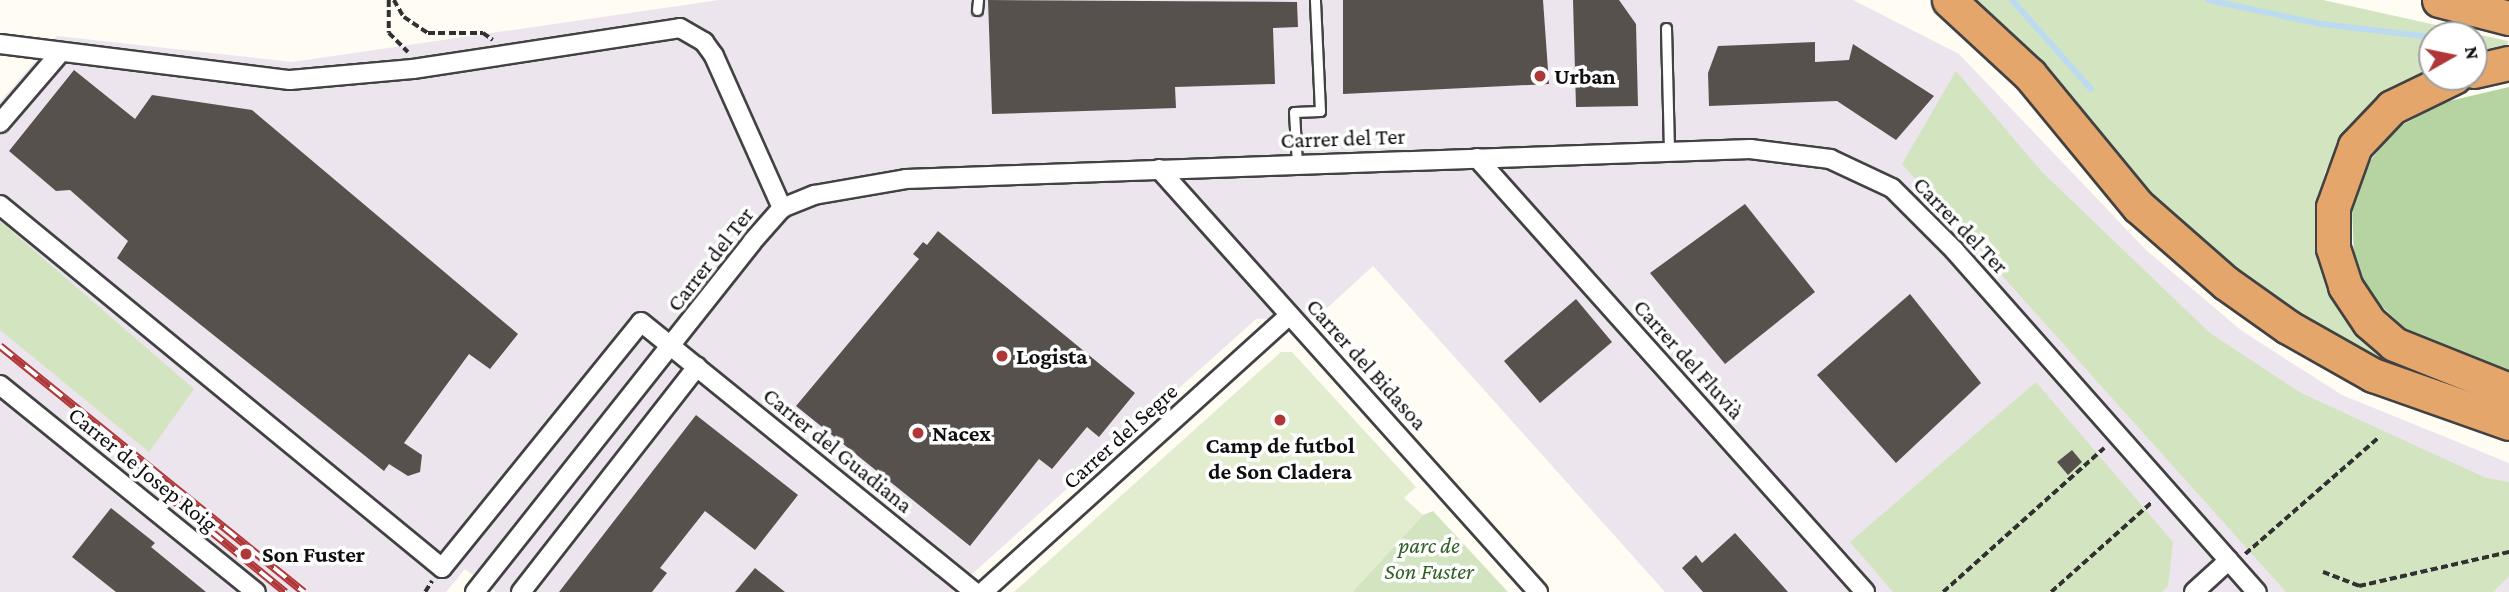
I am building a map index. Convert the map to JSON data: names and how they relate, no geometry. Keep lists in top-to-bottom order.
{
  "streets": {
    "street": [
      "Carrer del Ter",
      "Carrer del Fluvià",
      "Carrer del Bidasoa",
      "Carrer del Segre",
      "Carrer del Guadiana",
      "Carrer de Josep Roig"
    ]
  },
  "crossings": [
    ["Carrer del Ter", "Carrer del Fluvià"],
    ["Carrer del Ter", "Carrer del Bidasoa"],
    ["Carrer del Ter", "Carrer del Guadiana"],
    ["Carrer del Bidasoa", "Carrer del Segre"]
  ],
  "parks": ["parc de Son Fuster"],
  "places": [
    "Urban",
    "Logista",
    "Camp de futbol de Son Cladera",
    "Nacex",
    "Son Fuster"
  ],
  "north": "right"
}
